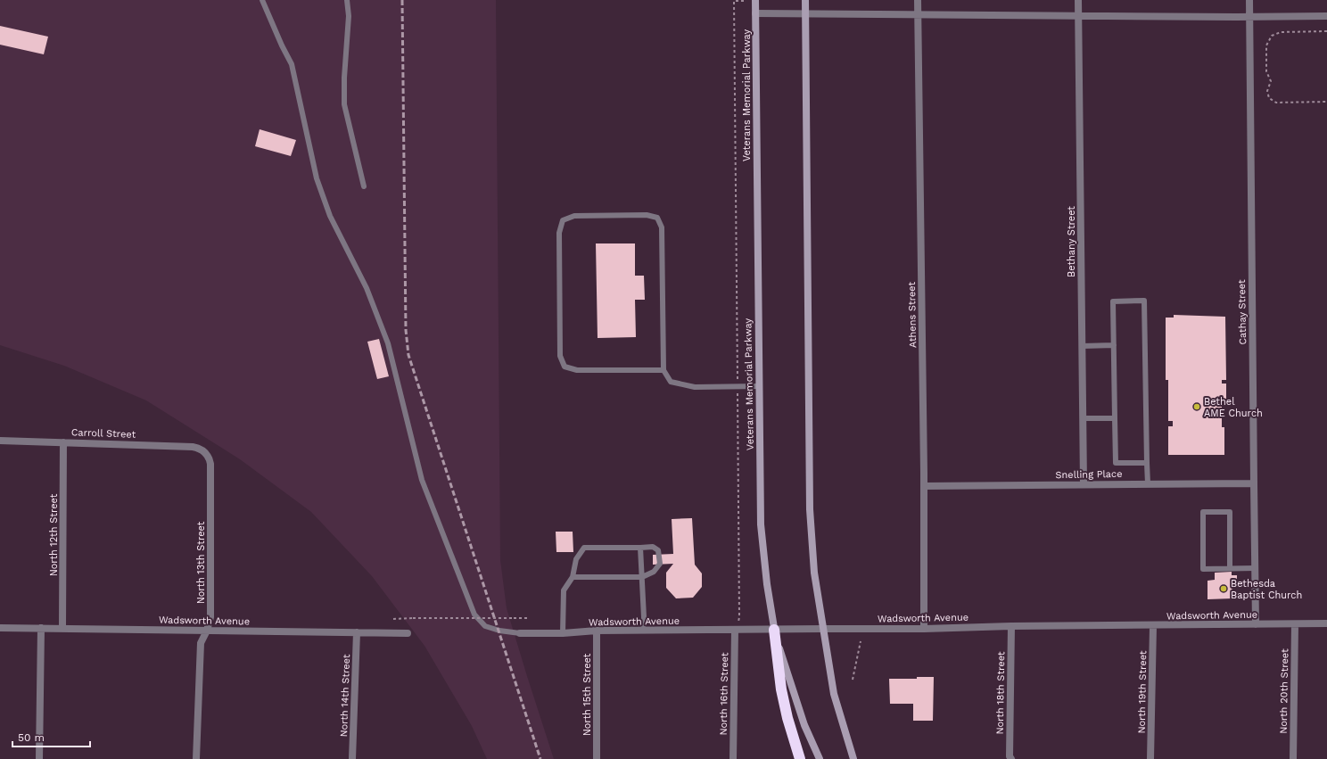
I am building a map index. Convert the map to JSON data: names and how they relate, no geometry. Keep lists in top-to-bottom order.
{
  "streets": {
    "street": [
      "Veterans Memorial Parkway",
      "Bethany Street",
      "Cathay Street",
      "Athens Street",
      "Carroll Street",
      "Snelling Place",
      "North 12th Street",
      "North 13th Street",
      "Wadsworth Avenue",
      "North 20th Street",
      "North 19th Street",
      "North 18th Street",
      "North 16th Street",
      "North 15th Street",
      "North 14th Street"
    ]
  },
  "crossings": [
    ["Veterans Memorial Parkway", "Wadsworth Avenue"],
    ["Bethany Street", "Snelling Place"],
    ["Cathay Street", "Snelling Place"],
    ["Cathay Street", "Wadsworth Avenue"],
    ["Athens Street", "Snelling Place"],
    ["Athens Street", "Wadsworth Avenue"],
    ["Carroll Street", "North 12th Street"],
    ["Carroll Street", "North 13th Street"],
    ["North 12th Street", "Wadsworth Avenue"],
    ["North 13th Street", "Wadsworth Avenue"],
    ["Wadsworth Avenue", "North 20th Street"],
    ["Wadsworth Avenue", "North 19th Street"],
    ["Wadsworth Avenue", "North 18th Street"],
    ["Wadsworth Avenue", "North 16th Street"],
    ["Wadsworth Avenue", "North 15th Street"],
    ["Wadsworth Avenue", "North 14th Street"]
  ],
  "places": ["Bethel AME Church", "Bethesda Baptist Church"],
  "scale_bar": "50 m"
}
